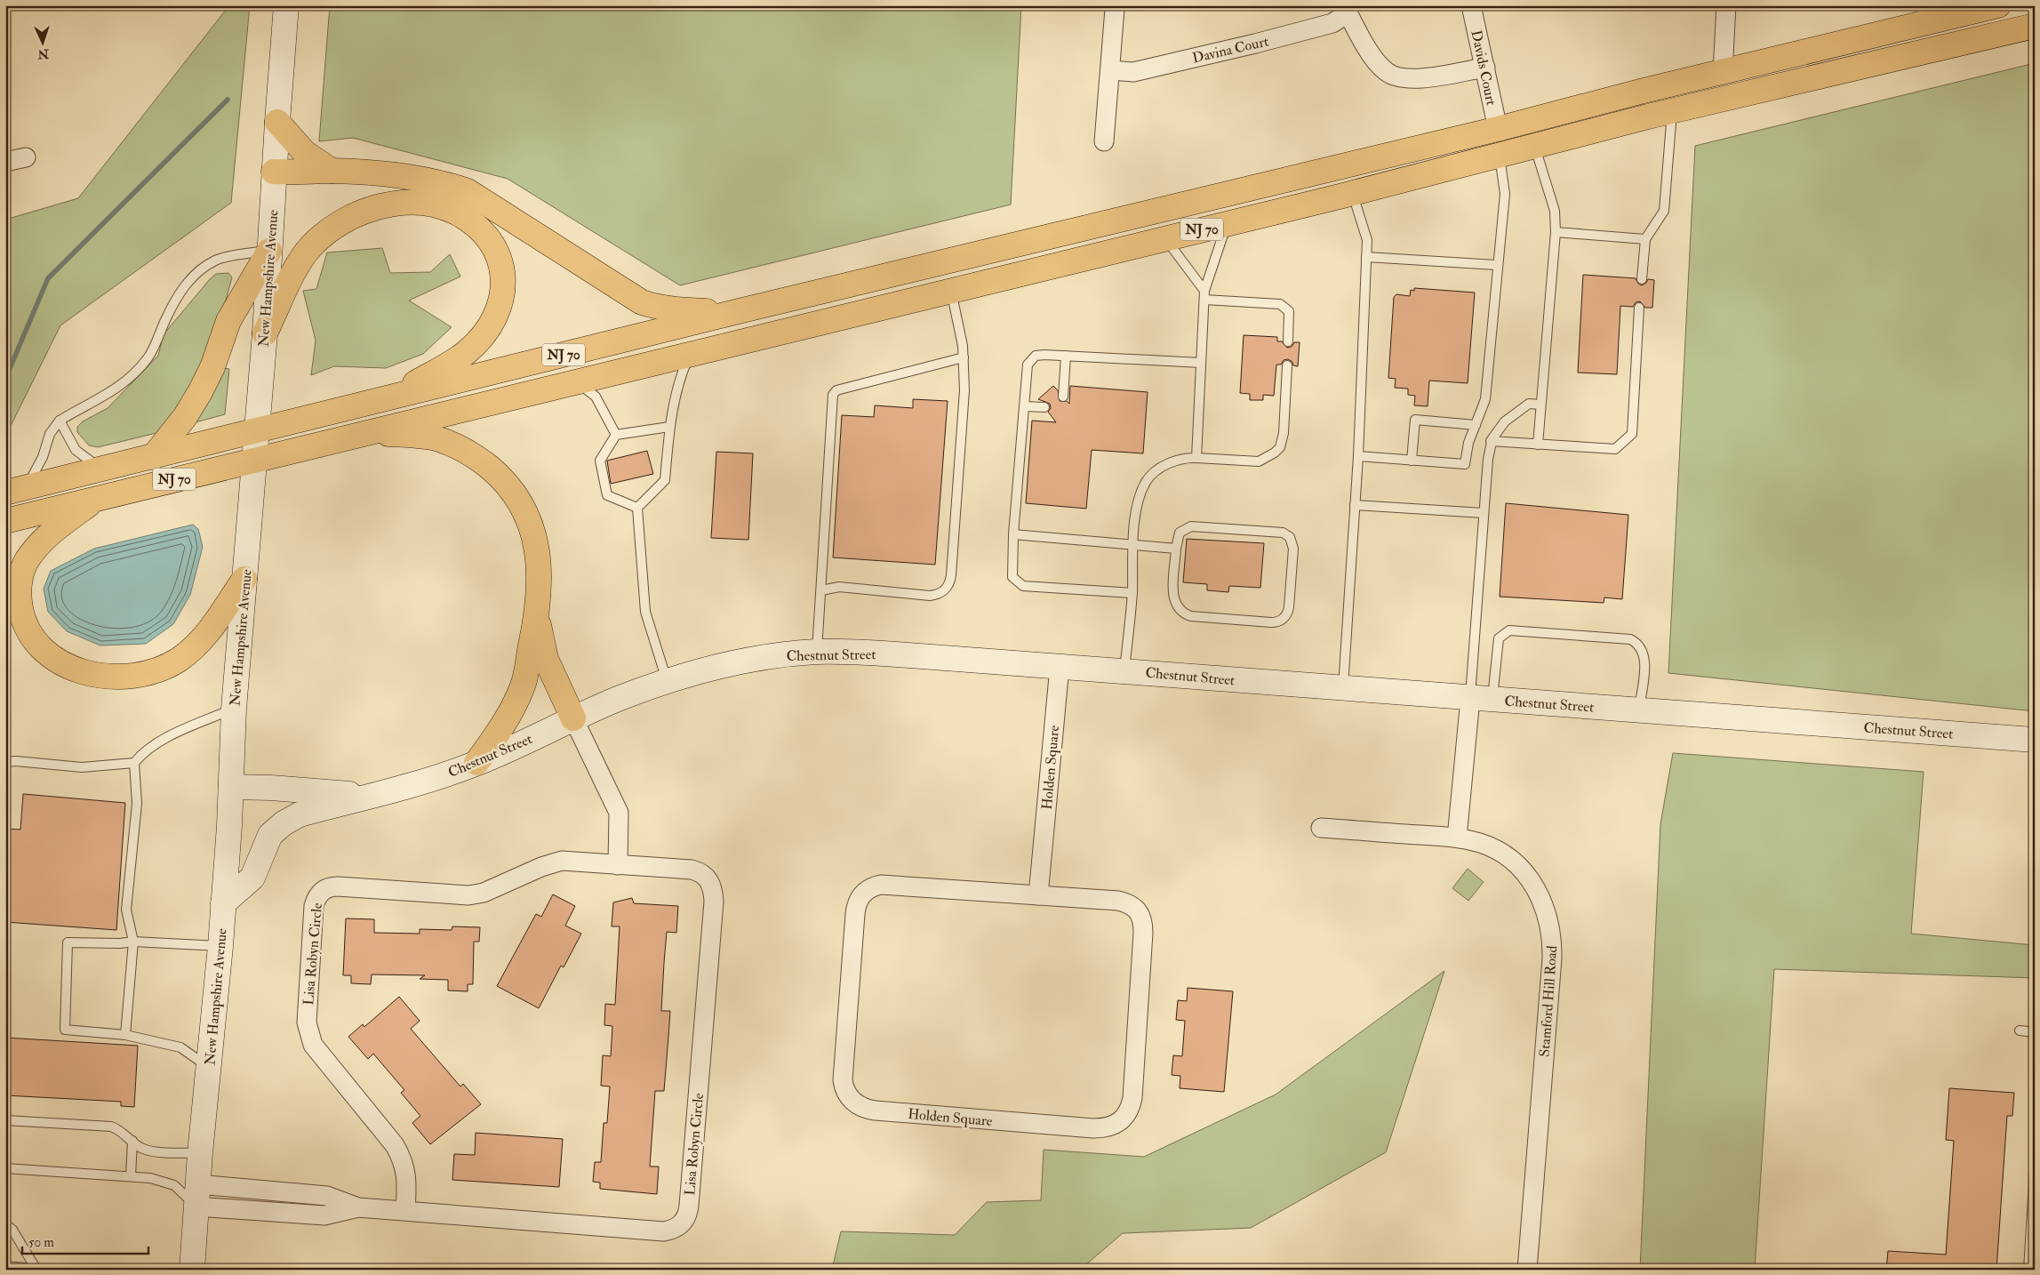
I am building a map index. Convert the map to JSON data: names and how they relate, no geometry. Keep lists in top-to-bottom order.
{
  "streets": {
    "highway": ["NJ 70"],
    "street": [
      "Davina Court",
      "Davids Court",
      "New Hampshire Avenue",
      "Chestnut Street",
      "Holden Square",
      "Lisa Robyn Circle",
      "Stamford Hill Road"
    ]
  },
  "crossings": [
    ["Davina Court", "Davids Court"],
    ["Davids Court", "NJ 70"],
    ["NJ 70", "New Hampshire Avenue"],
    ["New Hampshire Avenue", "Chestnut Street"],
    ["New Hampshire Avenue", "Lisa Robyn Circle"],
    ["Chestnut Street", "Holden Square"]
  ],
  "scale_bar": "50 m",
  "north": "bottom"
}
